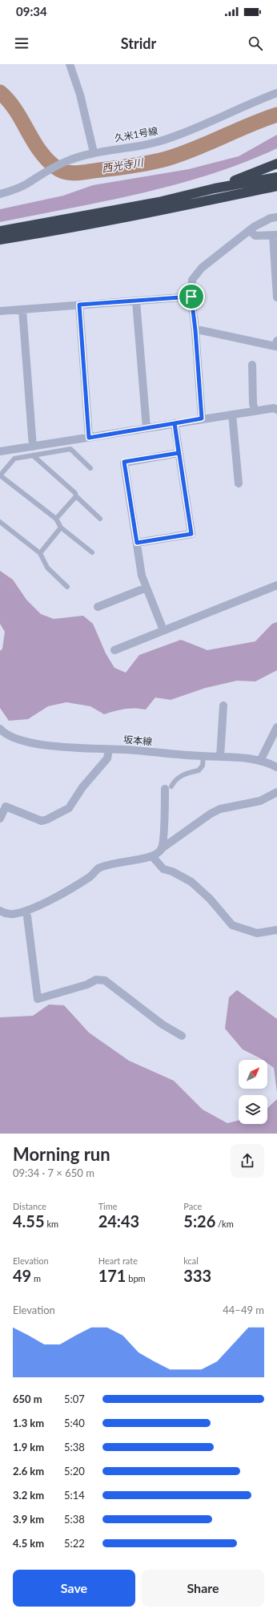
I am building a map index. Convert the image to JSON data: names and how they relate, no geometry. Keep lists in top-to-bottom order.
{
  "streets": {
    "street": ["久米1号線", "坂本線"]
  },
  "water": ["西光寺川"],
  "north": "top right",
  "page": {
    "status": "09:34",
    "header": "Stridr",
    "heading": ["Morning run", "09:34 · 7 × 650 m"],
    "stats": [
      ["Distance", "4.55 km"],
      ["Time", "24:43"],
      ["Pace", "5:26 /km"],
      ["Elevation", "49 m"],
      ["Heart rate", "171 bpm"],
      ["kcal", "333"]
    ],
    "chart": ["Elevation", "44–49 m"],
    "list": [
      {
        "name": "650 m",
        "note": "5:07"
      },
      {
        "name": "1.3 km",
        "note": "5:40"
      },
      {
        "name": "1.9 km",
        "note": "5:38"
      },
      {
        "name": "2.6 km",
        "note": "5:20"
      },
      {
        "name": "3.2 km",
        "note": "5:14"
      },
      {
        "name": "3.9 km",
        "note": "5:38"
      },
      {
        "name": "4.5 km",
        "note": "5:22"
      }
    ],
    "buttons": ["Save", "Share"]
  }
}
